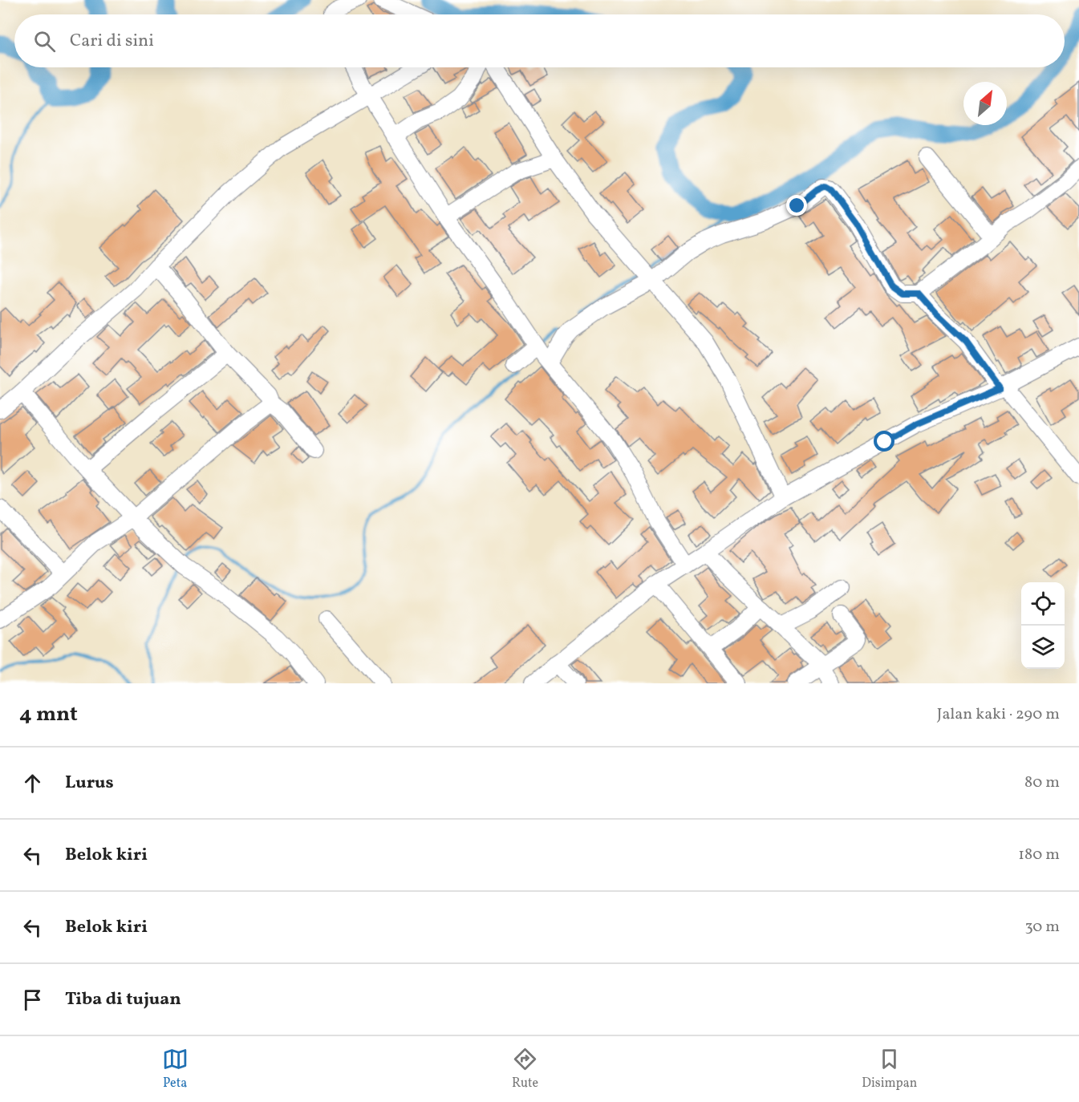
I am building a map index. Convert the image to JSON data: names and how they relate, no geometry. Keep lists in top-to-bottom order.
{
  "north": "top right",
  "page": {
    "search": "Cari di sini",
    "heading": ["4 mnt", "Jalan kaki · 290 m"],
    "list": [
      ["Lurus", "80 m"],
      ["Belok kiri", "180 m"],
      ["Belok kiri", "30 m"],
      "Tiba di tujuan"
    ],
    "nav": ["Peta", "Rute", "Disimpan"]
  }
}
